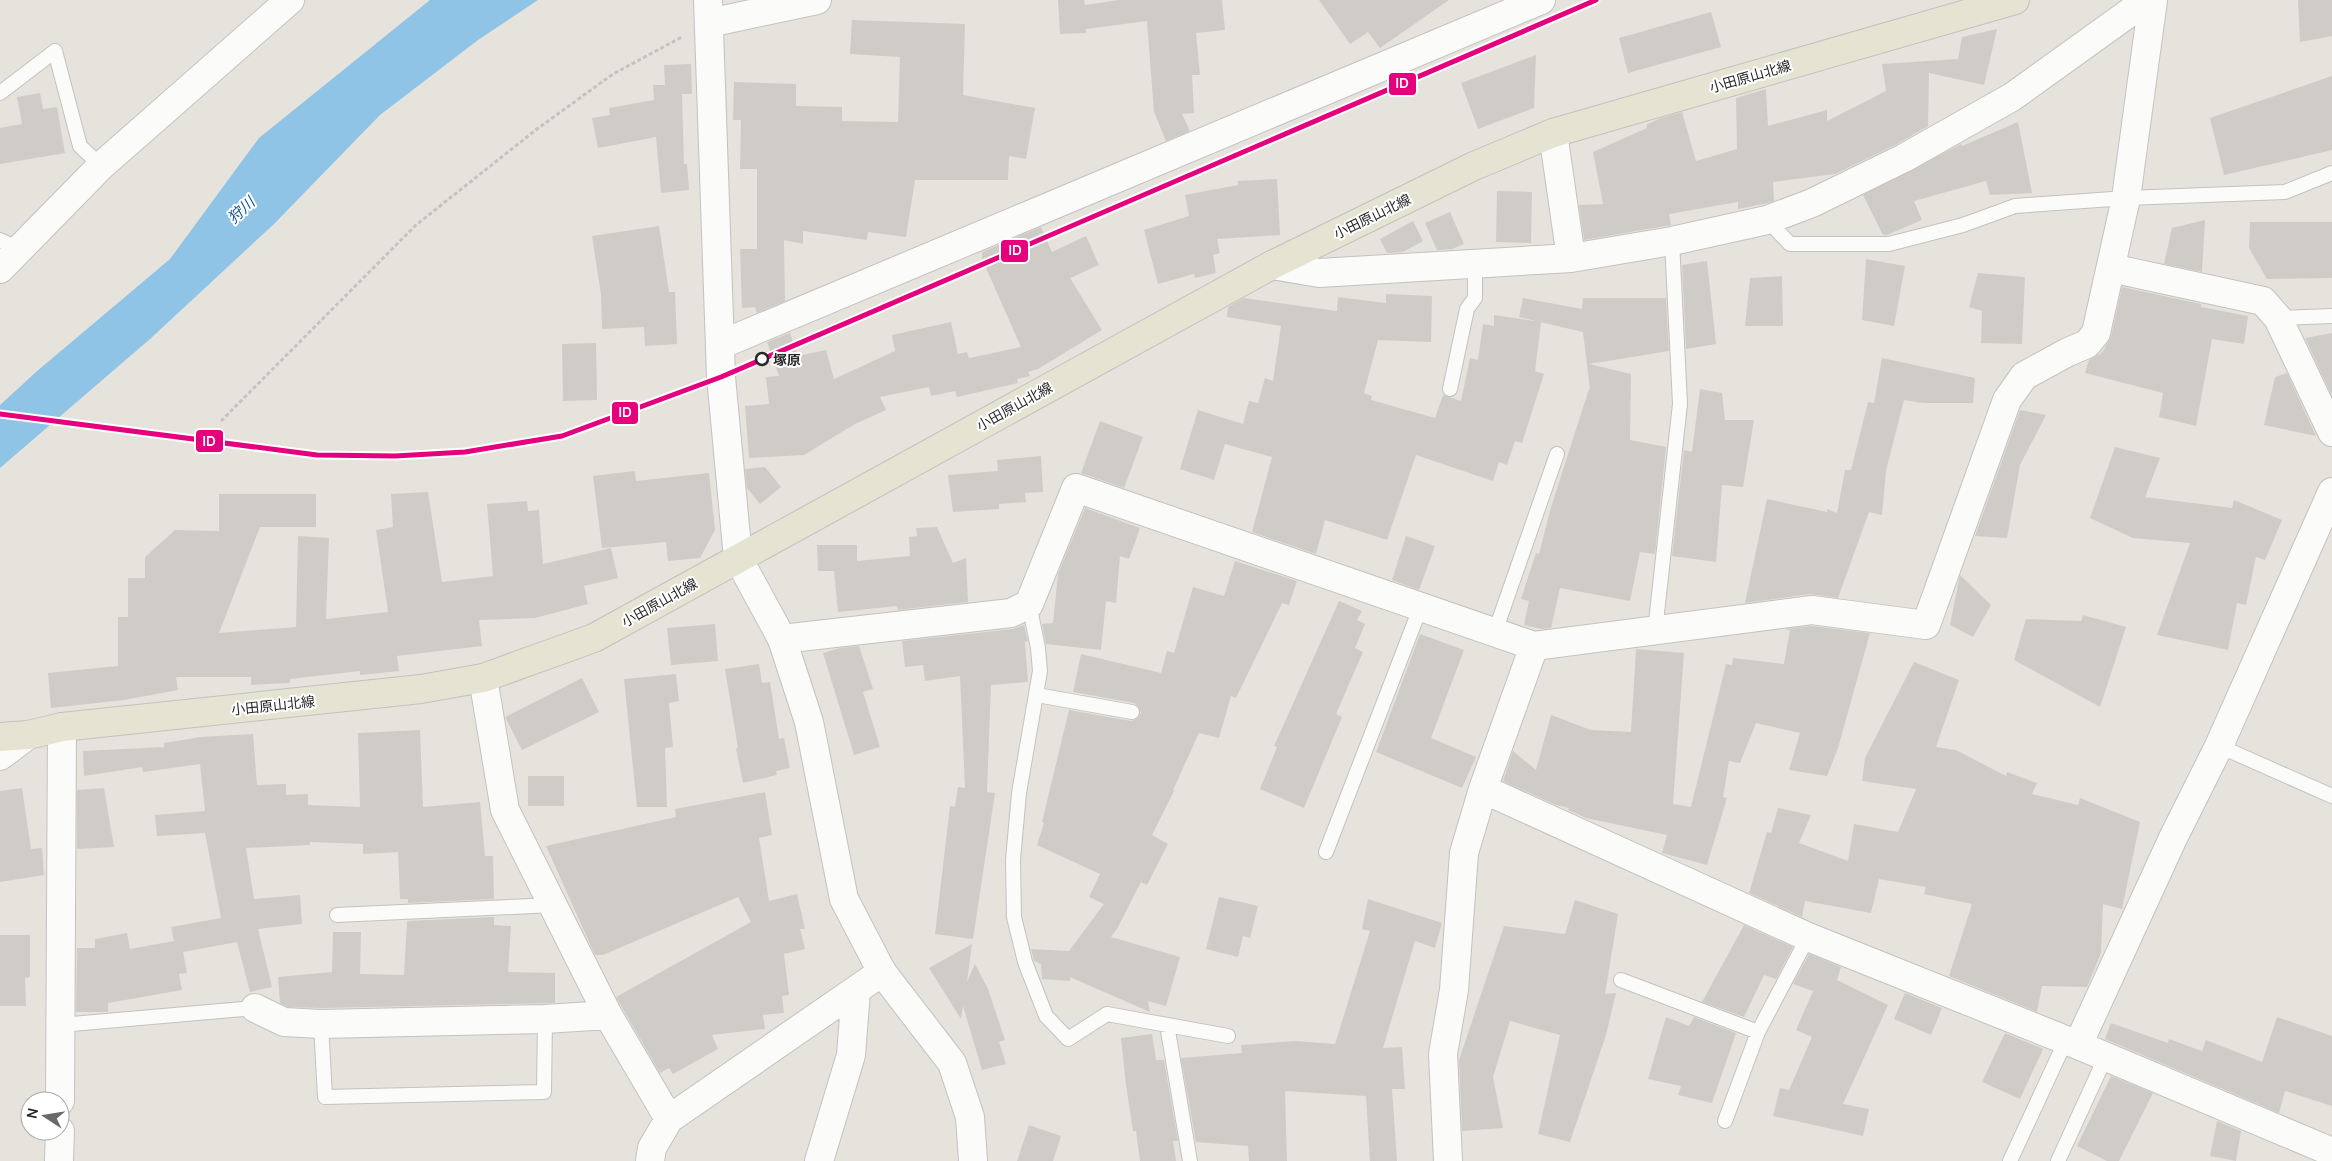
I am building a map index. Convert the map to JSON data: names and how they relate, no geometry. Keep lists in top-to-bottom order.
{
  "streets": {
    "main road": ["小田原山北線"]
  },
  "water": ["狩川"],
  "places": ["塚原"],
  "lines": ["transit line ID"],
  "north": "left"
}
